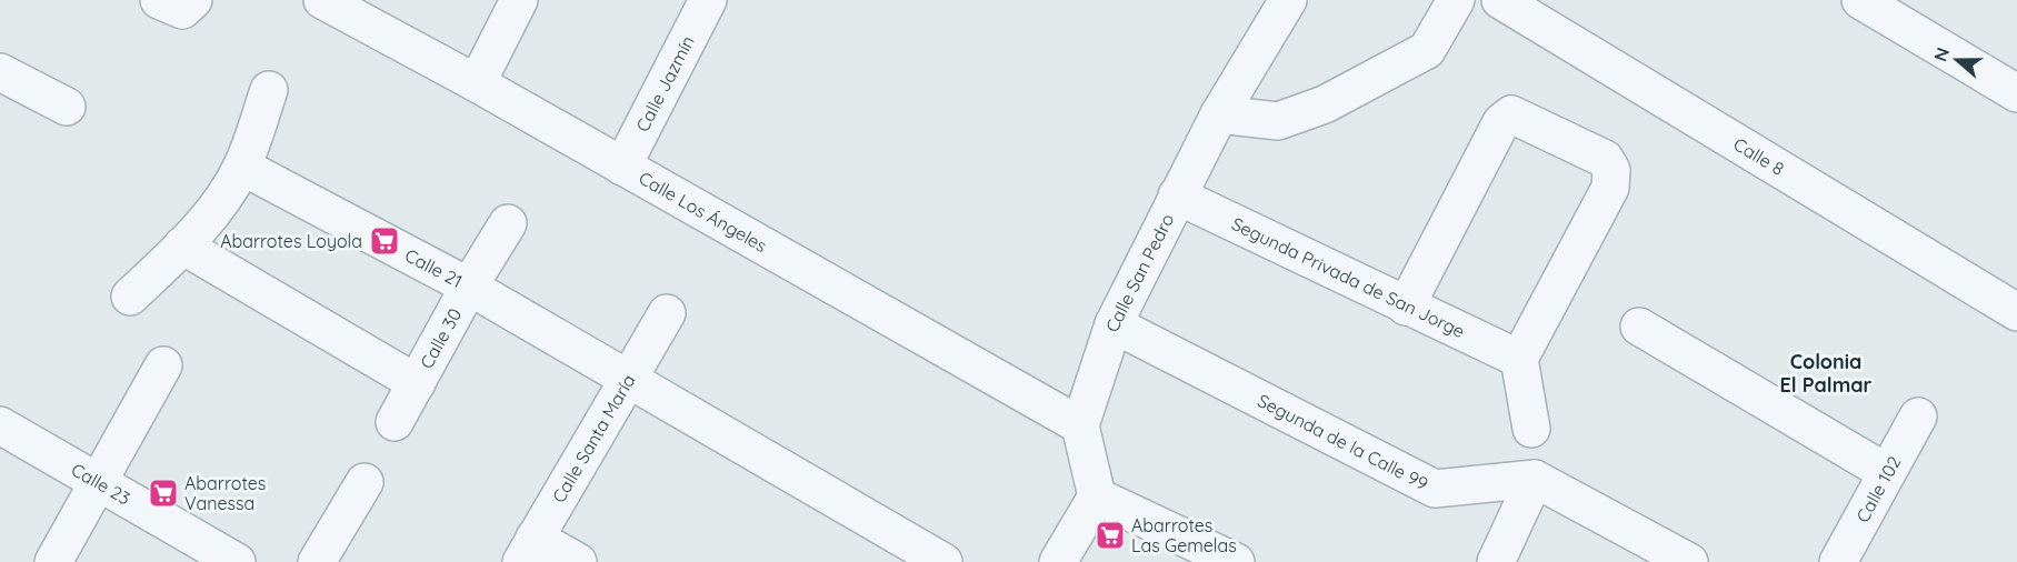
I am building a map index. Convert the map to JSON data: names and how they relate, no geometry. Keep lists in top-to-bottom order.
{
  "streets": {
    "street": [
      "Calle Jazmín",
      "Calle 8",
      "Calle Los Ángeles",
      "Calle 21",
      "Calle San Pedro",
      "Segunda Privada de San Jorge",
      "Calle 30",
      "Calle Santa María",
      "Segunda de la Calle 99",
      "Calle 23",
      "Calle 102"
    ]
  },
  "crossings": [
    ["Calle Jazmín", "Calle Los Ángeles"],
    ["Calle Los Ángeles", "Calle San Pedro"],
    ["Calle 21", "Calle 30"],
    ["Calle 21", "Calle Santa María"],
    ["Calle San Pedro", "Segunda Privada de San Jorge"],
    ["Calle San Pedro", "Segunda de la Calle 99"]
  ],
  "districts": ["Colonia El Palmar"],
  "places": {
    "supermarket": ["Abarrotes Loyola", "Abarrotes Vanessa", "Abarrotes Las Gemelas"]
  },
  "north": "left"
}
